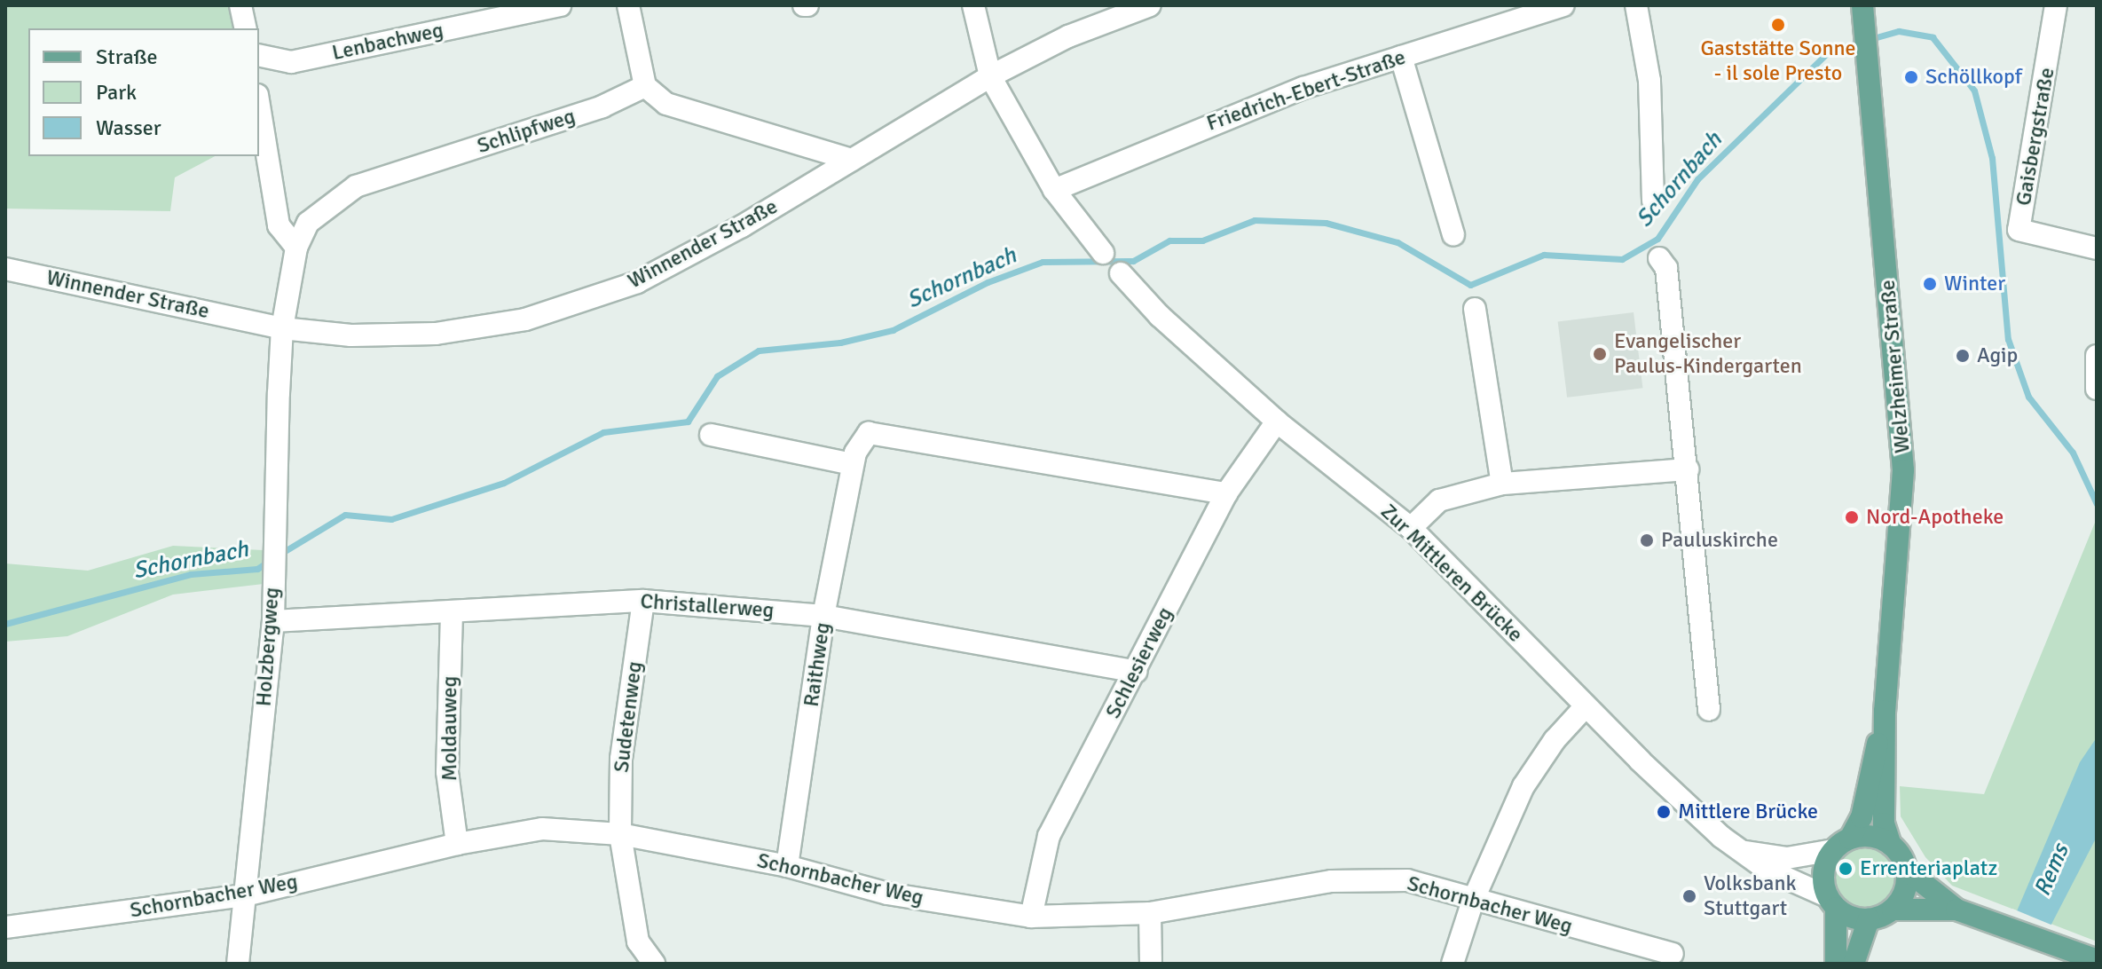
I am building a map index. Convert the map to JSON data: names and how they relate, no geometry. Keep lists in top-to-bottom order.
{
  "streets": {
    "main road": ["Welzheimer Straße"],
    "street": [
      "Lenbachweg",
      "Friedrich-Ebert-Straße",
      "Schlipfweg",
      "Gaisbergstraße",
      "Winnender Straße",
      "Zur Mittleren Brücke",
      "Christallerweg",
      "Holzbergweg",
      "Schlesierweg",
      "Raithweg",
      "Sudetenweg",
      "Moldauweg",
      "Schornbacher Weg"
    ]
  },
  "crossings": [
    ["Schlipfweg", "Winnender Straße"],
    ["Schlipfweg", "Holzbergweg"],
    ["Winnender Straße", "Holzbergweg"],
    ["Welzheimer Straße", "Zur Mittleren Brücke"],
    ["Zur Mittleren Brücke", "Schlesierweg"],
    ["Christallerweg", "Holzbergweg"],
    ["Christallerweg", "Schlesierweg"],
    ["Christallerweg", "Raithweg"],
    ["Christallerweg", "Sudetenweg"],
    ["Christallerweg", "Moldauweg"],
    ["Holzbergweg", "Schornbacher Weg"],
    ["Schlesierweg", "Raithweg"],
    ["Schlesierweg", "Schornbacher Weg"],
    ["Raithweg", "Schornbacher Weg"],
    ["Sudetenweg", "Schornbacher Weg"],
    ["Moldauweg", "Schornbacher Weg"]
  ],
  "water": ["Schornbach", "Rems"],
  "places": [
    "Gaststätte Sonne - il sole Presto",
    "Schöllkopf",
    "Winter",
    "Evangelischer Paulus-Kindergarten",
    "Agip",
    "Nord-Apotheke",
    "Pauluskirche",
    "Mittlere Brücke",
    "Errenteriaplatz",
    "Volksbank Stuttgart"
  ],
  "legend": ["Straße", "Park", "Wasser"]
}
